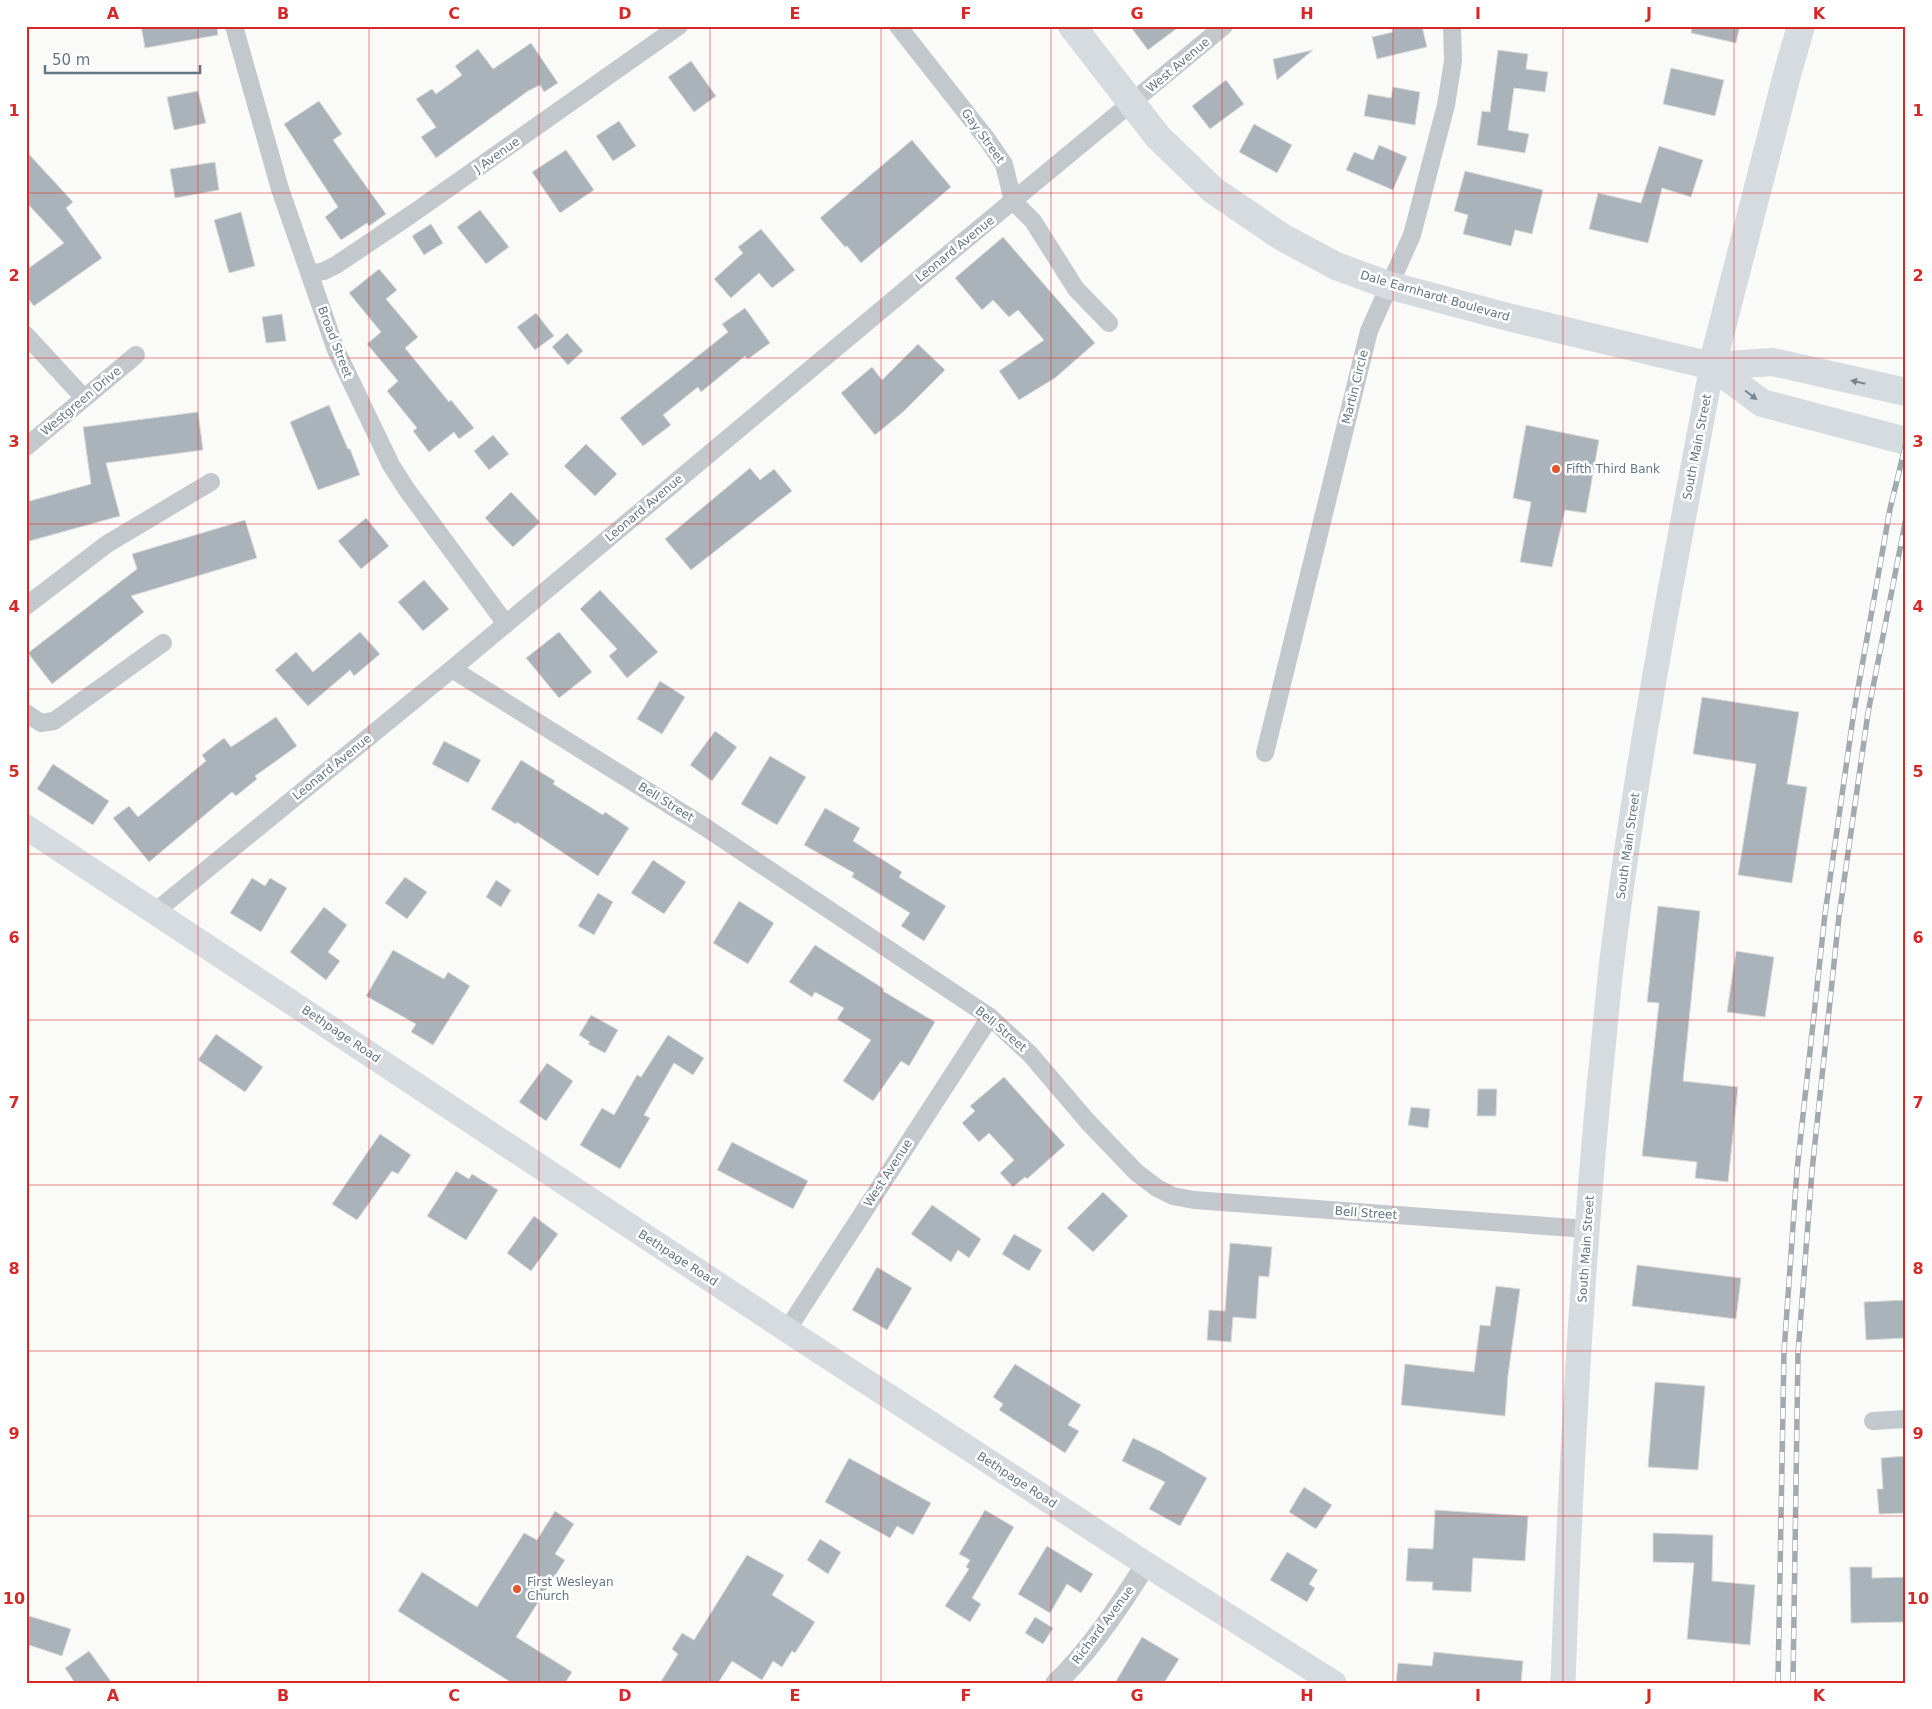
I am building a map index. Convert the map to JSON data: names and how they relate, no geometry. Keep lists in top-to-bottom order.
{
  "streets": {
    "main road": ["Dale Earnhardt Boulevard", "South Main Street", "Bethpage Road"],
    "street": [
      "West Avenue",
      "Gay Street",
      "J Avenue",
      "Leonard Avenue",
      "Broad Street",
      "Martin Circle",
      "Westgreen Drive",
      "Bell Street",
      "Richard Avenue"
    ]
  },
  "crossings": [
    ["West Avenue", "Leonard Avenue"],
    ["West Avenue", "Dale Earnhardt Boulevard"],
    ["West Avenue", "Bell Street"],
    ["West Avenue", "Bethpage Road"],
    ["Gay Street", "Leonard Avenue"],
    ["J Avenue", "Broad Street"],
    ["Leonard Avenue", "Dale Earnhardt Boulevard"],
    ["Leonard Avenue", "Broad Street"],
    ["Leonard Avenue", "Bell Street"],
    ["Leonard Avenue", "Bethpage Road"],
    ["Dale Earnhardt Boulevard", "Martin Circle"],
    ["Dale Earnhardt Boulevard", "South Main Street"],
    ["South Main Street", "Bell Street"],
    ["Bethpage Road", "Richard Avenue"]
  ],
  "places": ["Fifth Third Bank", "First Wesleyan Church"],
  "scale_bar": "50 m",
  "grid": {
    "columns": [
      "A",
      "B",
      "C",
      "D",
      "E",
      "F",
      "G",
      "H",
      "I",
      "J",
      "K"
    ],
    "rows": [
      "1",
      "2",
      "3",
      "4",
      "5",
      "6",
      "7",
      "8",
      "9",
      "10"
    ]
  }
}
